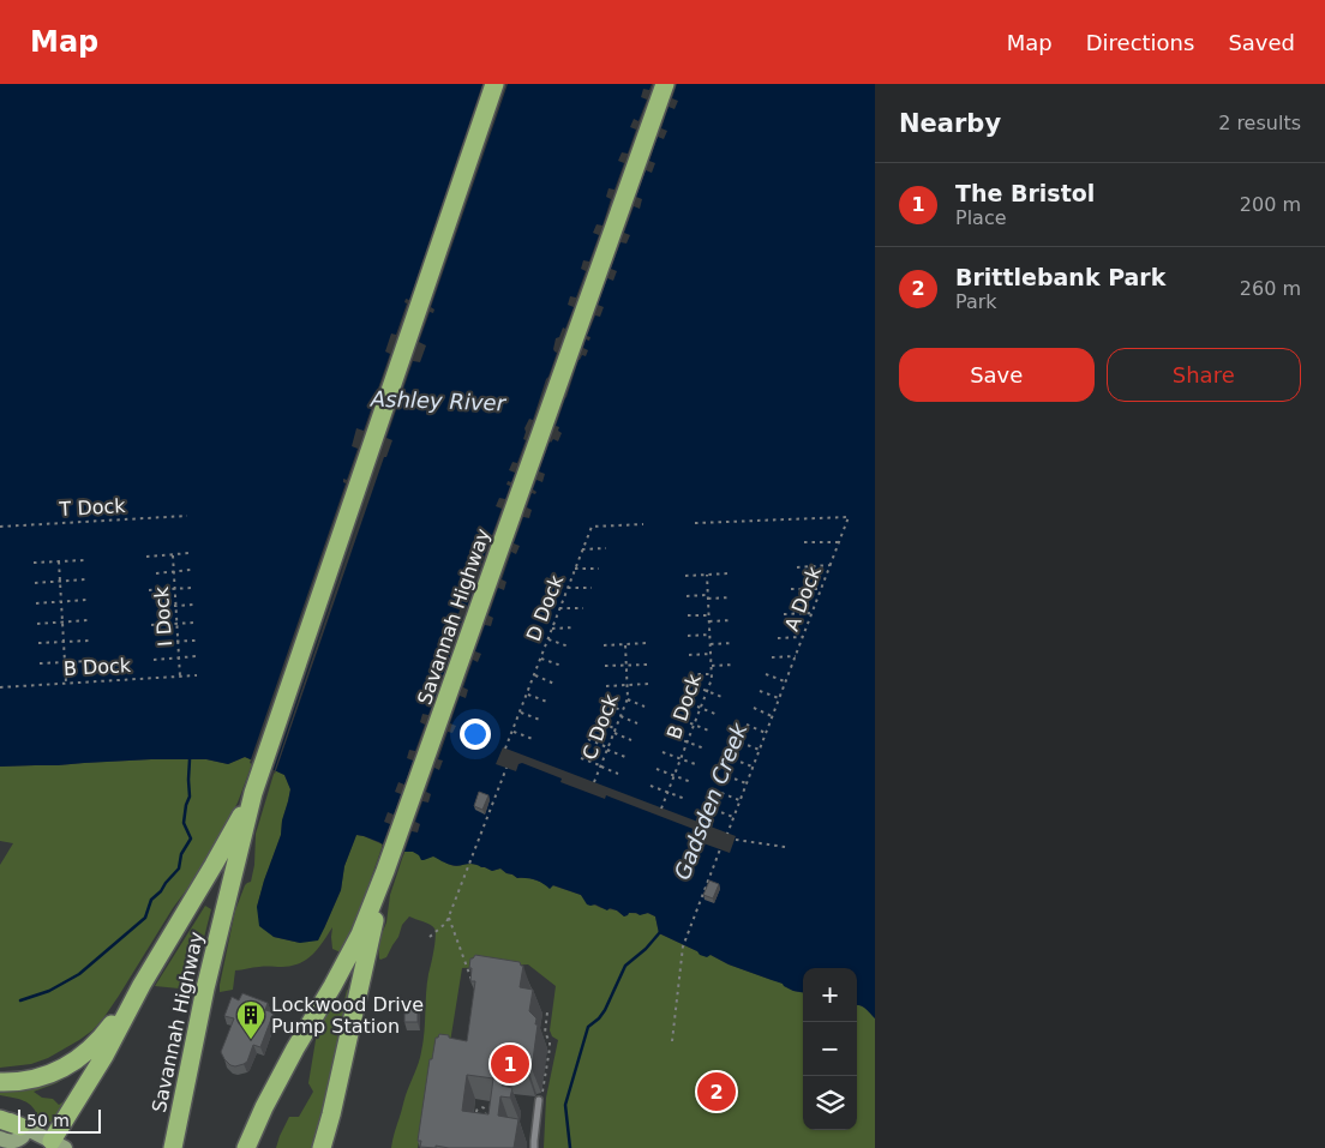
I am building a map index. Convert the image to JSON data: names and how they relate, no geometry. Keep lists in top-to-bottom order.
{
  "streets": {
    "highway": ["Savannah Highway"],
    "path": [
      "T Dock",
      "A Dock",
      "D Dock",
      "I Dock",
      "B Dock",
      "C Dock"
    ]
  },
  "crossings": [
    ["I Dock", "B Dock"]
  ],
  "water": ["Ashley River", "Gadsden Creek"],
  "places": {
    "building": ["Lockwood Drive Pump Station"]
  },
  "scale_bar": "50 m",
  "page": {
    "header": "Map",
    "nav": ["Map", "Directions", "Saved"],
    "heading": ["Nearby", "2 results"],
    "list": [
      {
        "mark": "1",
        "name": "The Bristol",
        "note": "Place",
        "value": "200 m"
      },
      {
        "mark": "2",
        "name": "Brittlebank Park",
        "note": "Park",
        "value": "260 m"
      }
    ],
    "buttons": ["Save", "Share"],
    "map_buttons": ["+", "−"],
    "pins": ["1", "2"],
    "scale": "50 m"
  }
}
